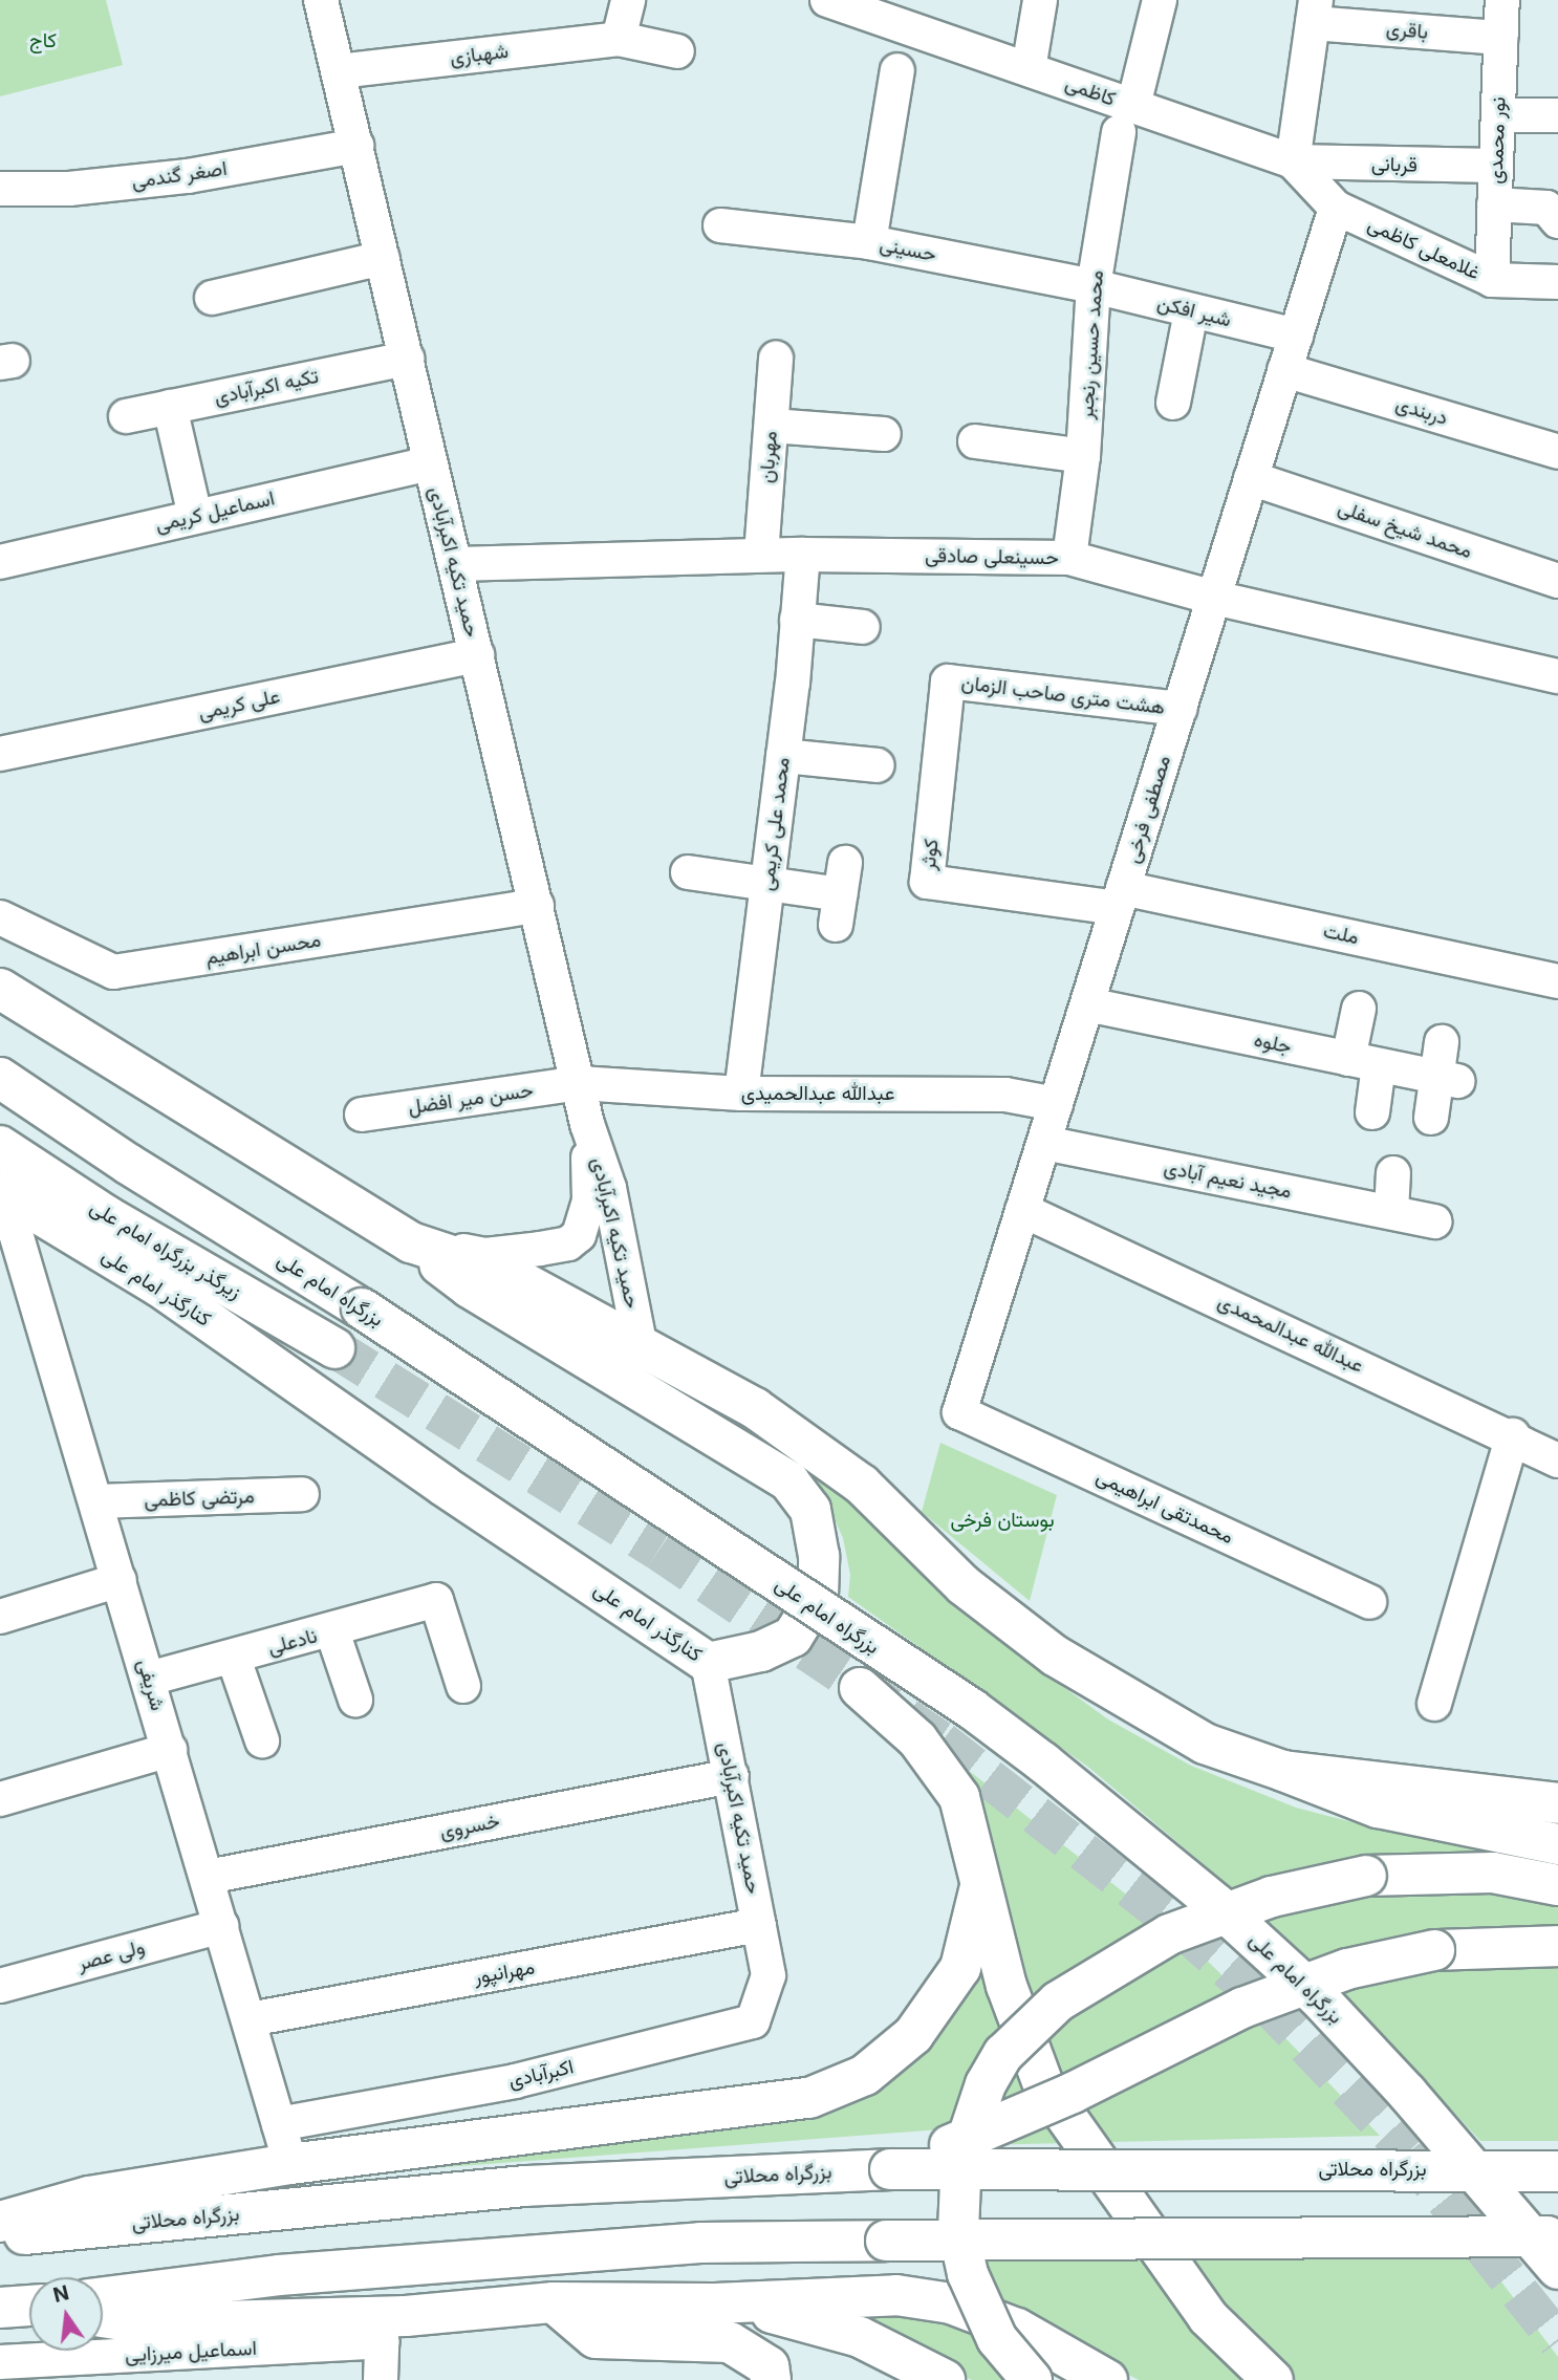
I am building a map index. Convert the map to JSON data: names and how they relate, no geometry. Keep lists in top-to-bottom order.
{
  "streets": {
    "main road": [
      "زیرگذر بزرگراه امام علی",
      "کنارگذر امام علی",
      "بزرگراه امام علی",
      "بزرگراه محلاتی"
    ],
    "street": [
      "باقری",
      "شهبازی",
      "کاظمی",
      "نور محمدی",
      "قربانی",
      "اصغر گندمی",
      "غلامعلی کاظمی",
      "حسینی",
      "شیر افکن",
      "محمد حسین رنجبر",
      "تکیه اکبرآبادی",
      "دربندی",
      "مهربان",
      "اسماعیل کریمی",
      "محمد شیخ سفلی",
      "حسینعلی صادقی",
      "حمید تکیه اکبرآبادی",
      "هشت متری صاحب الزمان",
      "علی کریمی",
      "مصطفی فرخی",
      "محمد علی کریمی",
      "کوثر",
      "ملت",
      "محسن ابراهیم",
      "جلوه",
      "عبدالله عبدالحمیدی",
      "حسن میر افضل",
      "مجید نعیم آبادی",
      "عبدالله عبدالمحمدی",
      "مرتضی کاظمی",
      "محمدتقی ابراهیمی",
      "نادعلی",
      "شریفی",
      "خسروی",
      "ولی عصر",
      "مهرانپور",
      "اکبرآبادی",
      "اسماعیل میرزایی"
    ]
  },
  "crossings": [
    ["باقری", "نور محمدی"],
    ["شهبازی", "حمید تکیه اکبرآبادی"],
    ["کاظمی", "قربانی"],
    ["کاظمی", "غلامعلی کاظمی"],
    ["کاظمی", "محمد حسین رنجبر"],
    ["کاظمی", "مصطفی فرخی"],
    ["نور محمدی", "قربانی"],
    ["نور محمدی", "غلامعلی کاظمی"],
    ["اصغر گندمی", "حمید تکیه اکبرآبادی"],
    ["غلامعلی کاظمی", "مصطفی فرخی"],
    ["حسینی", "شیر افکن"],
    ["حسینی", "محمد حسین رنجبر"],
    ["شیر افکن", "محمد حسین رنجبر"],
    ["شیر افکن", "مصطفی فرخی"],
    ["محمد حسین رنجبر", "حسینعلی صادقی"],
    ["تکیه اکبرآبادی", "حمید تکیه اکبرآبادی"],
    ["دربندی", "مصطفی فرخی"],
    ["مهربان", "حسینعلی صادقی"],
    ["اسماعیل کریمی", "حمید تکیه اکبرآبادی"],
    ["محمد شیخ سفلی", "مصطفی فرخی"],
    ["حسینعلی صادقی", "حمید تکیه اکبرآبادی"],
    ["حسینعلی صادقی", "مصطفی فرخی"],
    ["حسینعلی صادقی", "محمد علی کریمی"],
    ["حمید تکیه اکبرآبادی", "علی کریمی"],
    ["حمید تکیه اکبرآبادی", "محسن ابراهیم"],
    ["حمید تکیه اکبرآبادی", "عبدالله عبدالحمیدی"],
    ["حمید تکیه اکبرآبادی", "حسن میر افضل"],
    ["حمید تکیه اکبرآبادی", "کنارگذر امام علی"],
    ["حمید تکیه اکبرآبادی", "خسروی"],
    ["حمید تکیه اکبرآبادی", "مهرانپور"],
    ["حمید تکیه اکبرآبادی", "اکبرآبادی"],
    ["هشت متری صاحب الزمان", "مصطفی فرخی"],
    ["هشت متری صاحب الزمان", "کوثر"],
    ["مصطفی فرخی", "کوثر"],
    ["مصطفی فرخی", "ملت"],
    ["مصطفی فرخی", "جلوه"],
    ["مصطفی فرخی", "عبدالله عبدالحمیدی"],
    ["مصطفی فرخی", "مجید نعیم آبادی"],
    ["مصطفی فرخی", "عبدالله عبدالمحمدی"],
    ["مصطفی فرخی", "محمدتقی ابراهیمی"],
    ["محمد علی کریمی", "عبدالله عبدالحمیدی"],
    ["کوثر", "ملت"],
    ["عبدالله عبدالحمیدی", "حسن میر افضل"],
    ["مرتضی کاظمی", "شریفی"],
    ["نادعلی", "شریفی"],
    ["شریفی", "خسروی"],
    ["شریفی", "ولی عصر"],
    ["شریفی", "مهرانپور"],
    ["شریفی", "اکبرآبادی"]
  ],
  "parks": ["کاج", "بوستان فرخی"],
  "north": "top"
}
